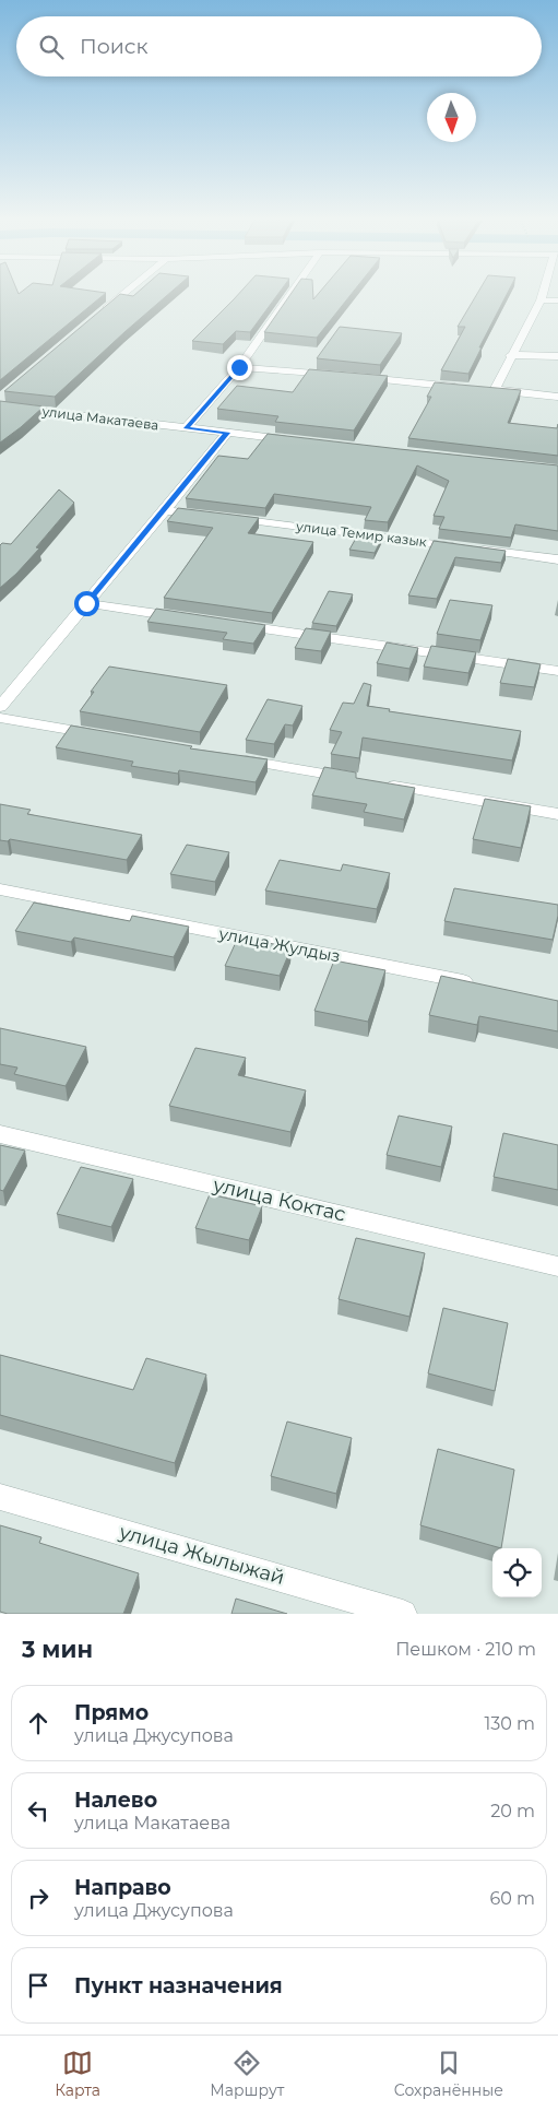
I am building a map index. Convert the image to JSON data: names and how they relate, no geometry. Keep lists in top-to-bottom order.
{
  "streets": {
    "street": [
      "улица Макатаева",
      "улица Темир казык",
      "улица Жулдыз",
      "улица Коктас",
      "улица Жылыжай"
    ]
  },
  "north": "bottom",
  "page": {
    "search": "Поиск",
    "heading": ["3 мин", "Пешком · 210 m"],
    "list": [
      ["Прямо", "улица Джусупова", "130 m"],
      ["Налево", "улица Макатаева", "20 m"],
      ["Направо", "улица Джусупова", "60 m"],
      "Пункт назначения"
    ],
    "nav": ["Карта", "Маршрут", "Сохранённые"]
  }
}
